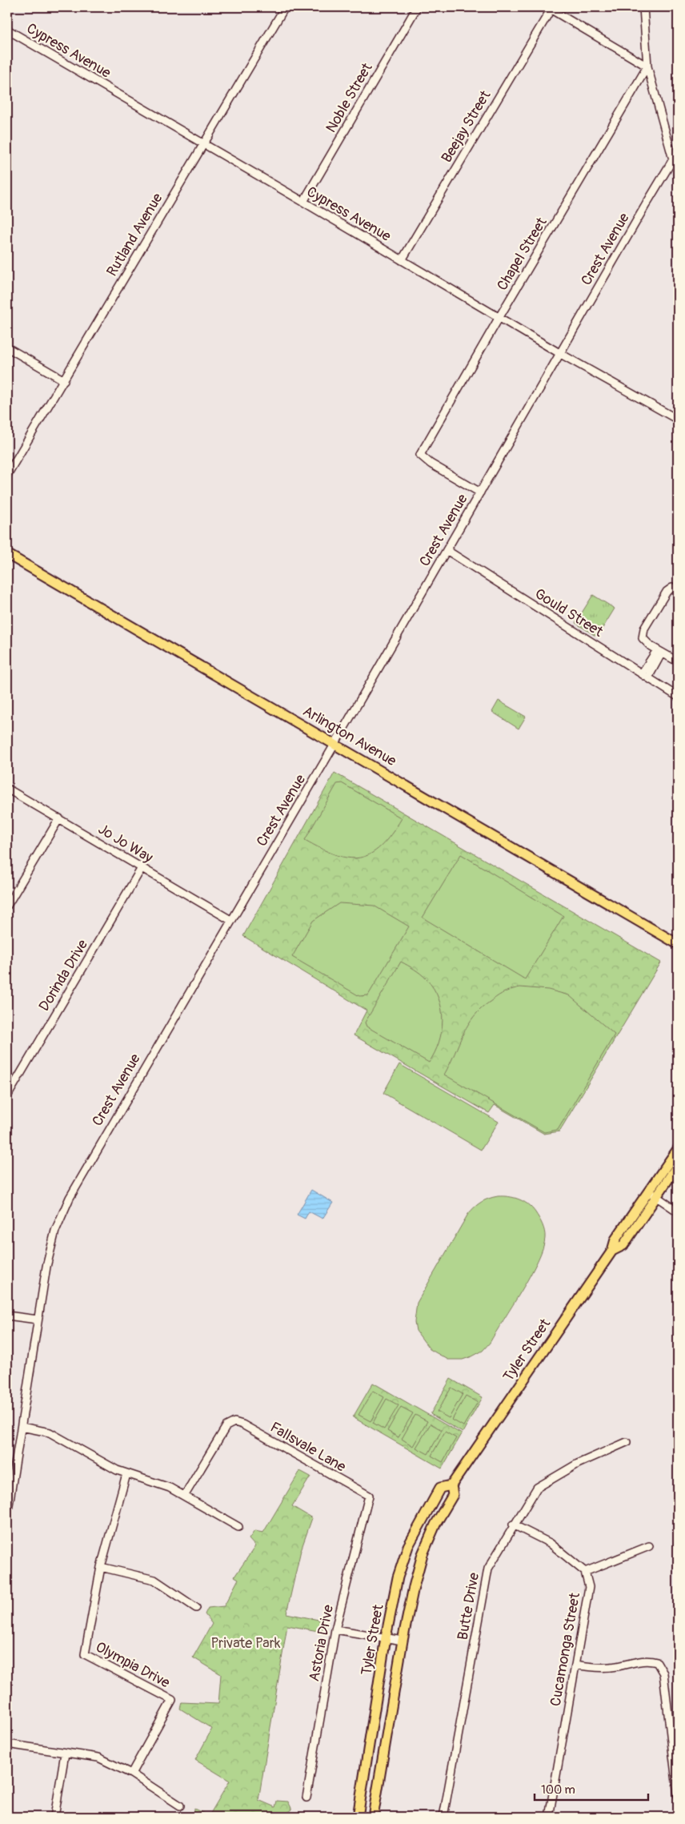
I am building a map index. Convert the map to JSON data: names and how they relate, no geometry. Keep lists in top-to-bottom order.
{
  "streets": {
    "main road": ["Arlington Avenue", "Tyler Street"],
    "street": [
      "Cypress Avenue",
      "Noble Street",
      "Beejay Street",
      "Rutland Avenue",
      "Crest Avenue",
      "Chapel Street",
      "Gould Street",
      "Jo Jo Way",
      "Dorinda Drive",
      "Fallsvale Lane",
      "Butte Drive",
      "Astoria Drive",
      "Cucamonga Street",
      "Olympia Drive"
    ]
  },
  "crossings": [
    ["Cypress Avenue", "Noble Street"],
    ["Cypress Avenue", "Beejay Street"],
    ["Cypress Avenue", "Rutland Avenue"],
    ["Cypress Avenue", "Crest Avenue"],
    ["Cypress Avenue", "Chapel Street"],
    ["Crest Avenue", "Chapel Street"],
    ["Crest Avenue", "Gould Street"],
    ["Crest Avenue", "Arlington Avenue"],
    ["Crest Avenue", "Jo Jo Way"],
    ["Jo Jo Way", "Dorinda Drive"],
    ["Fallsvale Lane", "Astoria Drive"]
  ],
  "parks": ["Private Park"],
  "scale_bar": "100 m"
}
